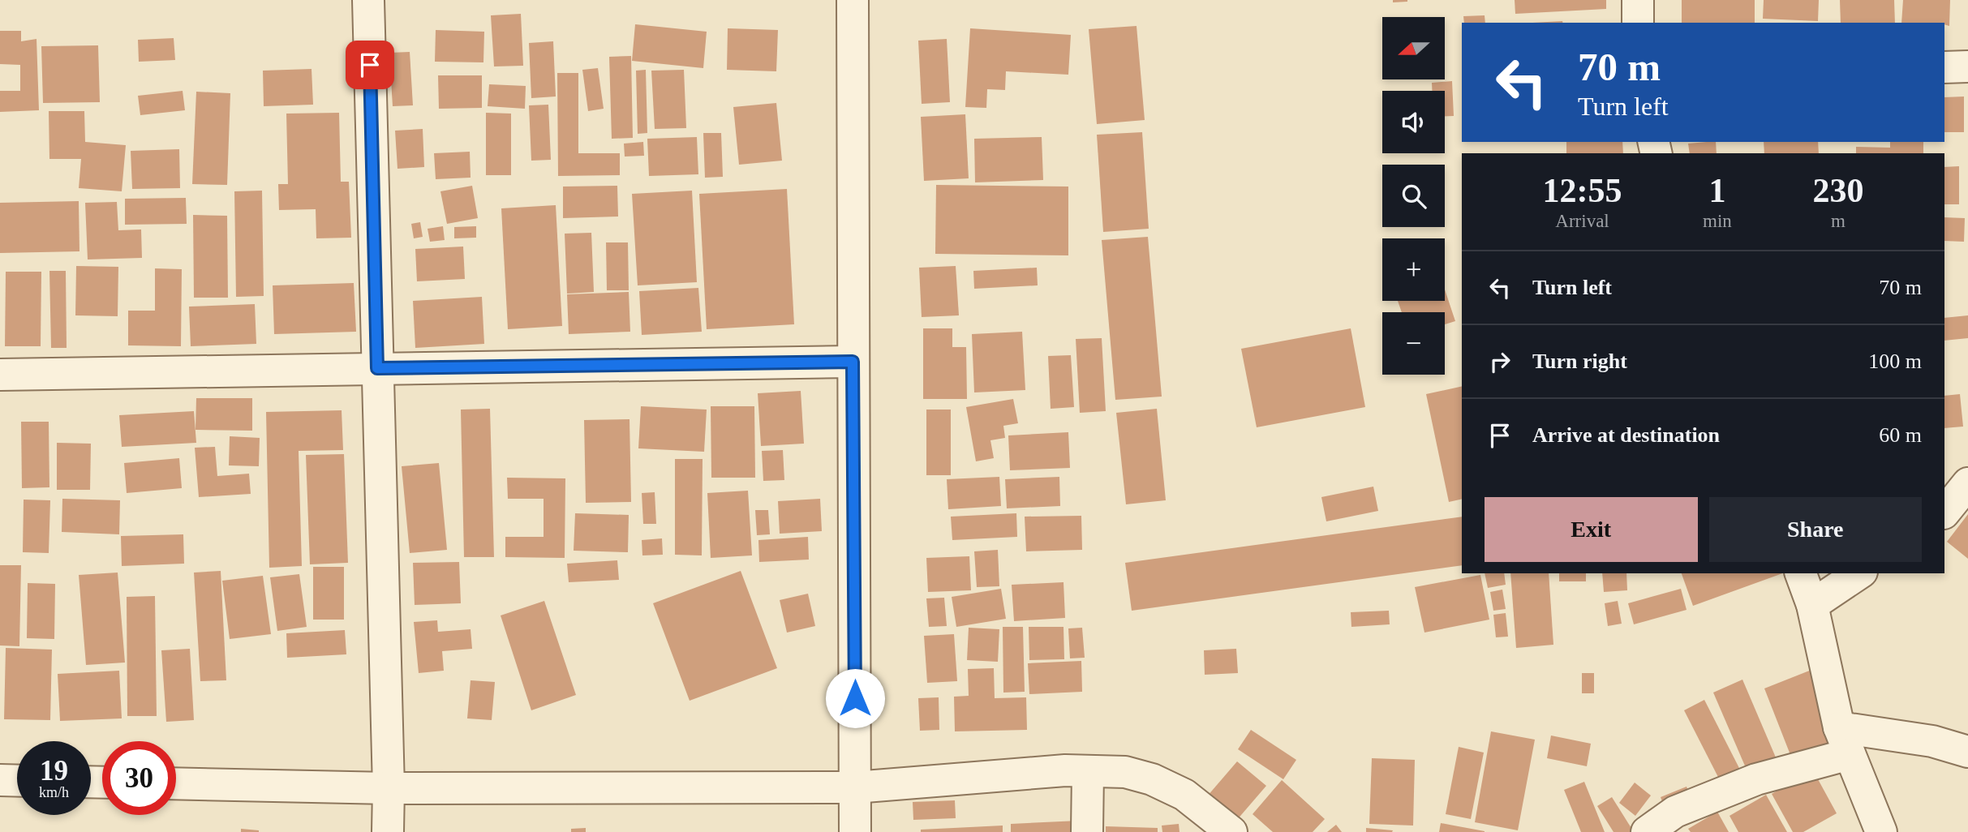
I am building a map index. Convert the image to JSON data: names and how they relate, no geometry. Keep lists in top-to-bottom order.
{
  "north": "left",
  "page": {
    "map_buttons": ["+", "−"],
    "turn": ["70 m", "Turn left"],
    "eta": [
      "12:55",
      "Arrival",
      "1",
      "min",
      "230",
      "m"
    ],
    "list": [
      {
        "name": "Turn left",
        "value": "70 m"
      },
      {
        "name": "Turn right",
        "value": "100 m"
      },
      {
        "name": "Arrive at destination",
        "value": "60 m"
      }
    ],
    "buttons": ["Exit", "Share"],
    "speed": "19 km/h",
    "limit": "30"
  }
}
